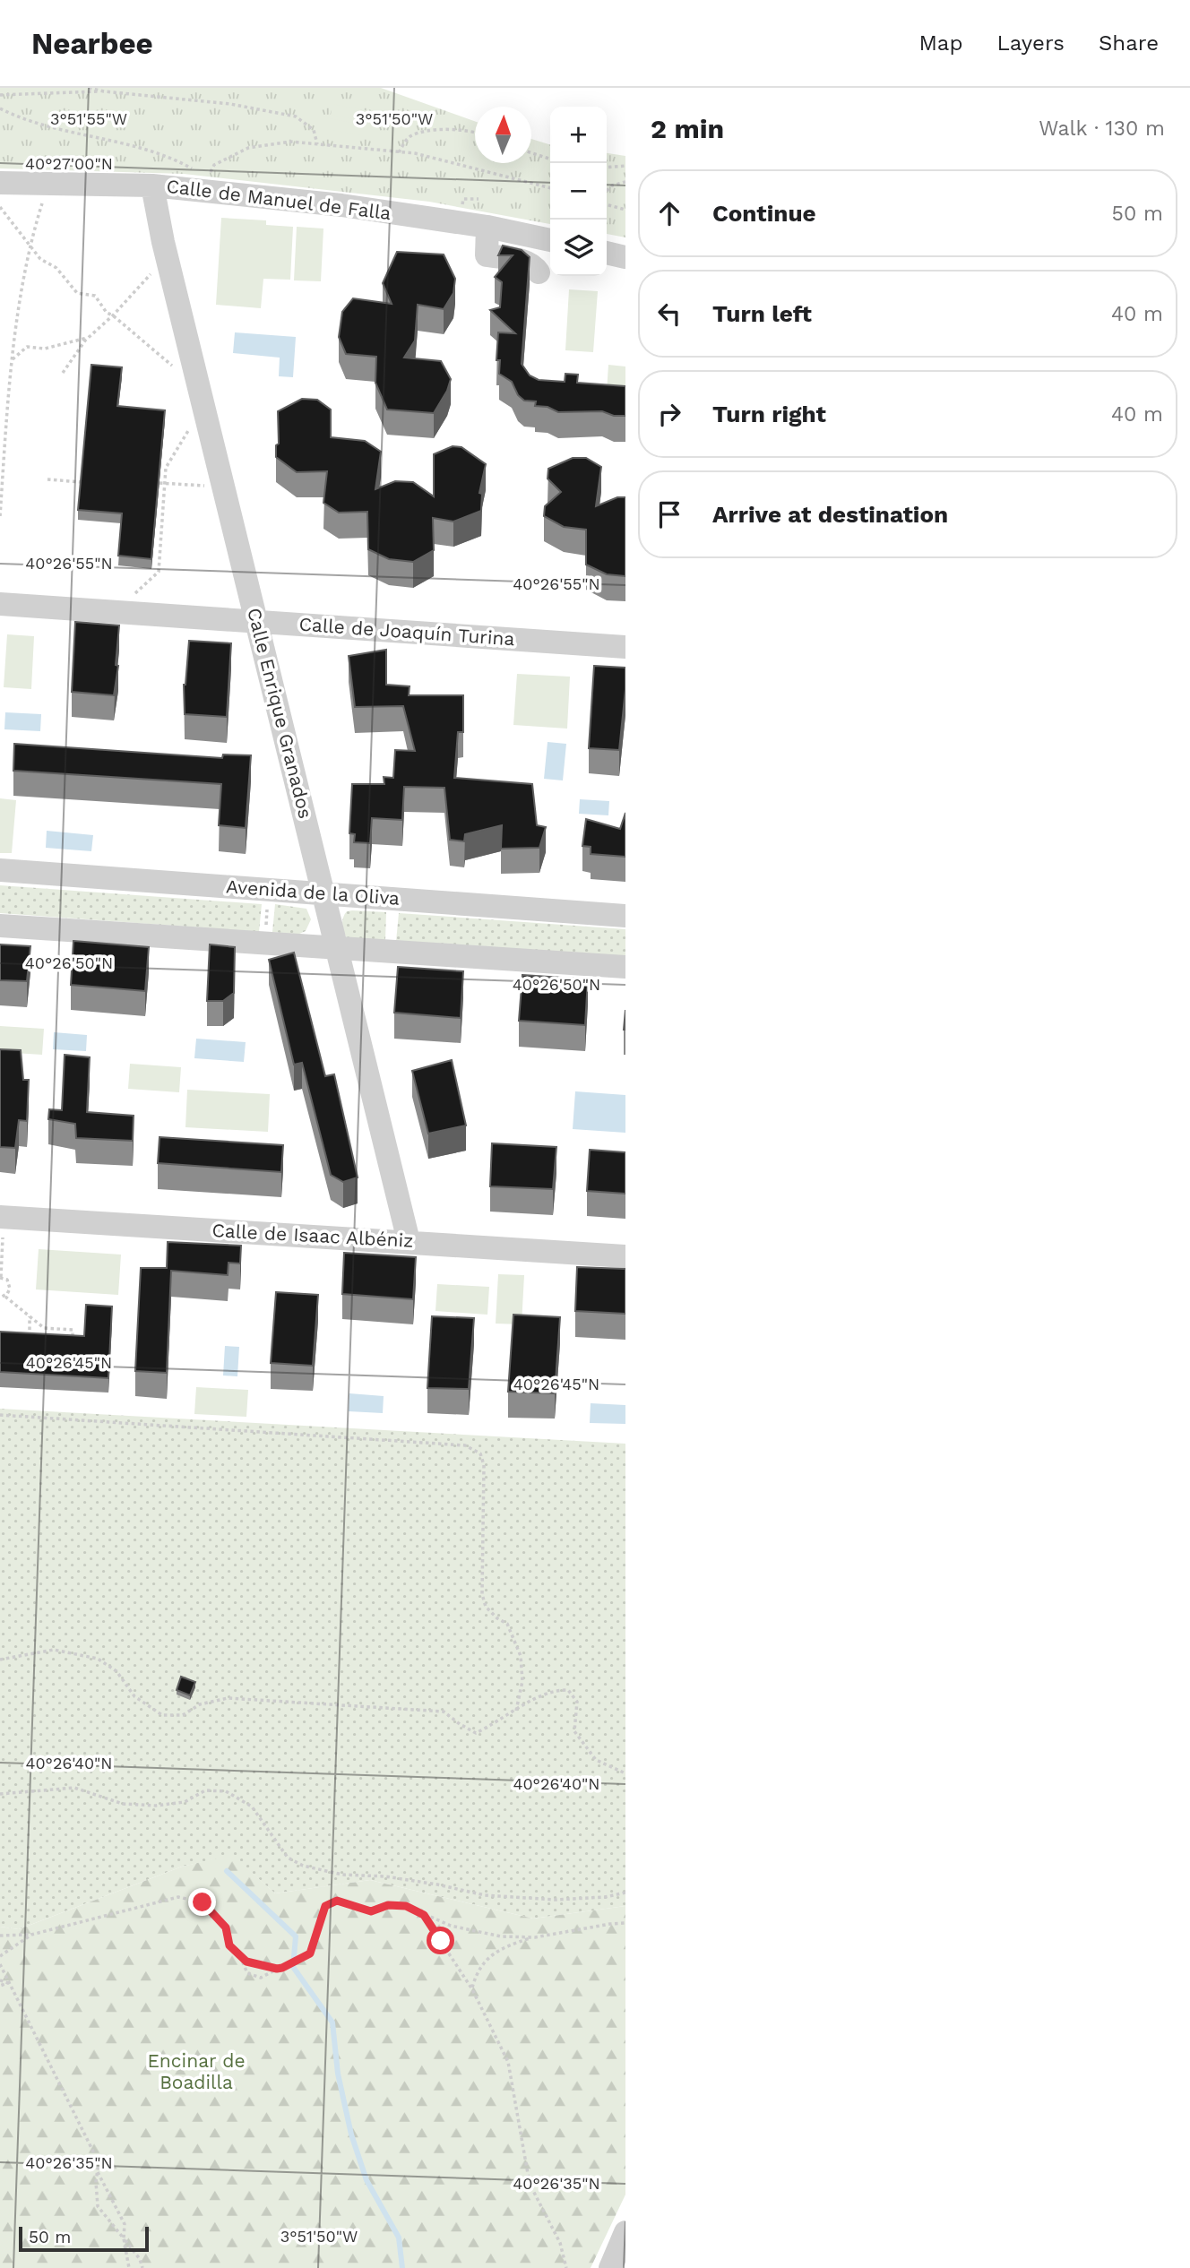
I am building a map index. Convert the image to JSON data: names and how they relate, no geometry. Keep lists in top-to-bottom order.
{
  "streets": {
    "street": [
      "Calle de Manuel de Falla",
      "Calle de Joaquín Turina",
      "Calle Enrique Granados",
      "Avenida de la Oliva",
      "Calle de Isaac Albéniz"
    ]
  },
  "crossings": [
    ["Calle de Manuel de Falla", "Calle Enrique Granados"],
    ["Calle de Joaquín Turina", "Calle Enrique Granados"],
    ["Calle Enrique Granados", "Avenida de la Oliva"],
    ["Calle Enrique Granados", "Calle de Isaac Albéniz"]
  ],
  "parks": ["Encinar de Boadilla"],
  "scale_bar": "50 m",
  "north": "top",
  "page": {
    "header": "Nearbee",
    "nav": ["Map", "Layers", "Share"],
    "heading": ["2 min", "Walk · 130 m"],
    "map_buttons": ["+", "−"],
    "list": [
      ["Continue", "50 m"],
      ["Turn left", "40 m"],
      ["Turn right", "40 m"],
      "Arrive at destination"
    ],
    "scale": "50 m"
  },
  "coordinates": [
    "3°51'55\"W",
    "3°51'50\"W",
    "40°27'00\"N",
    "40°26'55\"N",
    "40°26'50\"N",
    "40°26'45\"N",
    "40°26'40\"N",
    "40°26'35\"N"
  ]
}
